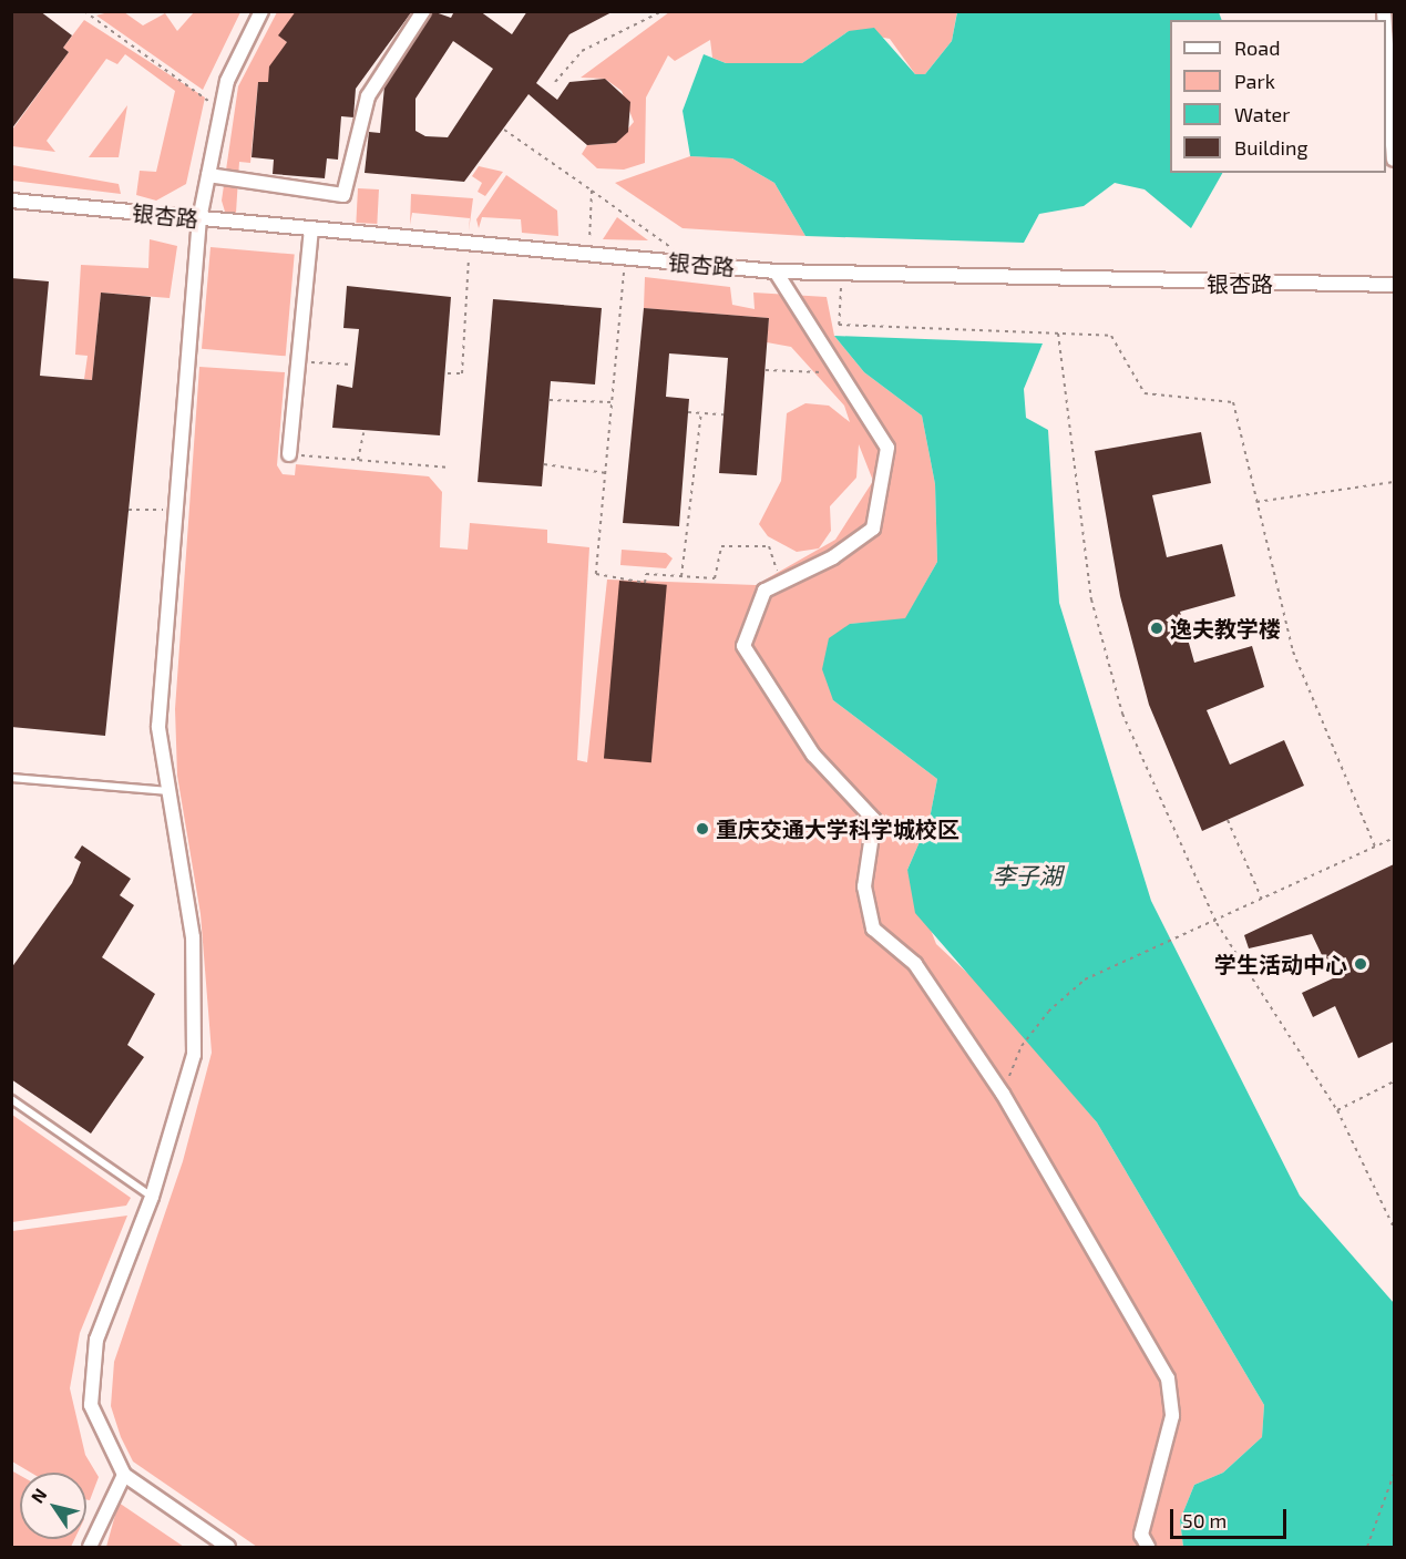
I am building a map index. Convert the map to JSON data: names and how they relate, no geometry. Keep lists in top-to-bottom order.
{
  "streets": {
    "street": ["银杏路"]
  },
  "water": ["李子湖"],
  "places": ["逸夫教学楼", "重庆交通大学科学城校区", "学生活动中心"],
  "legend": [
    "Road",
    "Park",
    "Water",
    "Building"
  ],
  "scale_bar": "50 m",
  "north": "top left"
}
